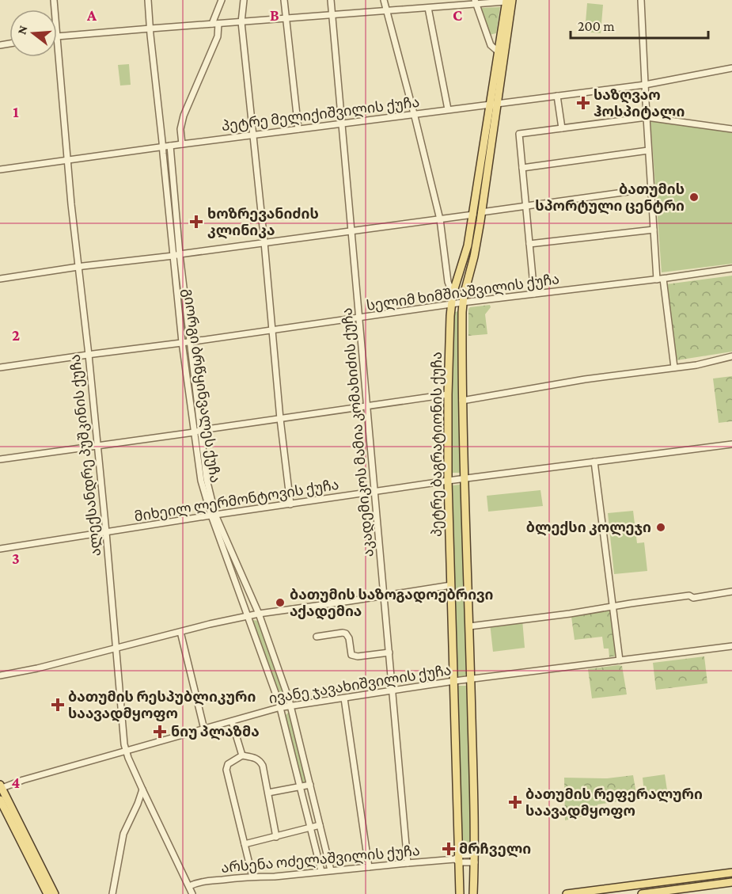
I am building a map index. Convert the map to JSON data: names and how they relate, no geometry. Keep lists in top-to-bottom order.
{
  "streets": {
    "main road": ["პეტრე ბაგრატიონის ქუჩა"],
    "street": [
      "პეტრე მელიქიშვილის ქუჩა",
      "სელიმ ხიმშიაშვილის ქუჩა",
      "გიორგი ბრწყინვალეს ქუჩა",
      "აკადემიკოს მამია კომახიძის ქუჩა",
      "ალექსანდრე პუშკინის ქუჩა",
      "მიხეილ ლერმონტოვის ქუჩა",
      "ივანე ჯავახიშვილის ქუჩა",
      "არსენა ოძელაშვილის ქუჩა"
    ]
  },
  "crossings": [
    ["პეტრე მელიქიშვილის ქუჩა", "გიორგი ბრწყინვალეს ქუჩა"],
    ["პეტრე მელიქიშვილის ქუჩა", "აკადემიკოს მამია კომახიძის ქუჩა"],
    ["პეტრე მელიქიშვილის ქუჩა", "პეტრე ბაგრატიონის ქუჩა"],
    ["პეტრე მელიქიშვილის ქუჩა", "ალექსანდრე პუშკინის ქუჩა"],
    ["სელიმ ხიმშიაშვილის ქუჩა", "გიორგი ბრწყინვალეს ქუჩა"],
    ["სელიმ ხიმშიაშვილის ქუჩა", "აკადემიკოს მამია კომახიძის ქუჩა"],
    ["სელიმ ხიმშიაშვილის ქუჩა", "პეტრე ბაგრატიონის ქუჩა"],
    ["სელიმ ხიმშიაშვილის ქუჩა", "ალექსანდრე პუშკინის ქუჩა"],
    ["გიორგი ბრწყინვალეს ქუჩა", "მიხეილ ლერმონტოვის ქუჩა"],
    ["გიორგი ბრწყინვალეს ქუჩა", "ივანე ჯავახიშვილის ქუჩა"],
    ["გიორგი ბრწყინვალეს ქუჩა", "არსენა ოძელაშვილის ქუჩა"],
    ["აკადემიკოს მამია კომახიძის ქუჩა", "მიხეილ ლერმონტოვის ქუჩა"],
    ["აკადემიკოს მამია კომახიძის ქუჩა", "ივანე ჯავახიშვილის ქუჩა"],
    ["აკადემიკოს მამია კომახიძის ქუჩა", "არსენა ოძელაშვილის ქუჩა"],
    ["პეტრე ბაგრატიონის ქუჩა", "მიხეილ ლერმონტოვის ქუჩა"],
    ["პეტრე ბაგრატიონის ქუჩა", "ივანე ჯავახიშვილის ქუჩა"],
    ["პეტრე ბაგრატიონის ქუჩა", "არსენა ოძელაშვილის ქუჩა"],
    ["ალექსანდრე პუშკინის ქუჩა", "მიხეილ ლერმონტოვის ქუჩა"],
    ["ალექსანდრე პუშკინის ქუჩა", "ივანე ჯავახიშვილის ქუჩა"],
    ["ალექსანდრე პუშკინის ქუჩა", "არსენა ოძელაშვილის ქუჩა"]
  ],
  "places": {
    "health": [
      "საზღვაო ჰოსპიტალი",
      "ხოზრევანიძის კლინიკა",
      "ბათუმის რესპუბლიკური საავადმყოფო",
      "ნიუ პლაზმა",
      "ბათუმის რეფერალური საავადმყოფო",
      "მრჩველი"
    ],
    "other": ["ბათუმის სპორტული ცენტრი", "ბლექსი კოლეჯი", "ბათუმის საზოგადოებრივი აქადემია"]
  },
  "scale_bar": "200 m",
  "north": "left",
  "grid": {
    "columns": ["A", "B", "C"],
    "rows": [
      "1",
      "2",
      "3",
      "4"
    ]
  }
}
